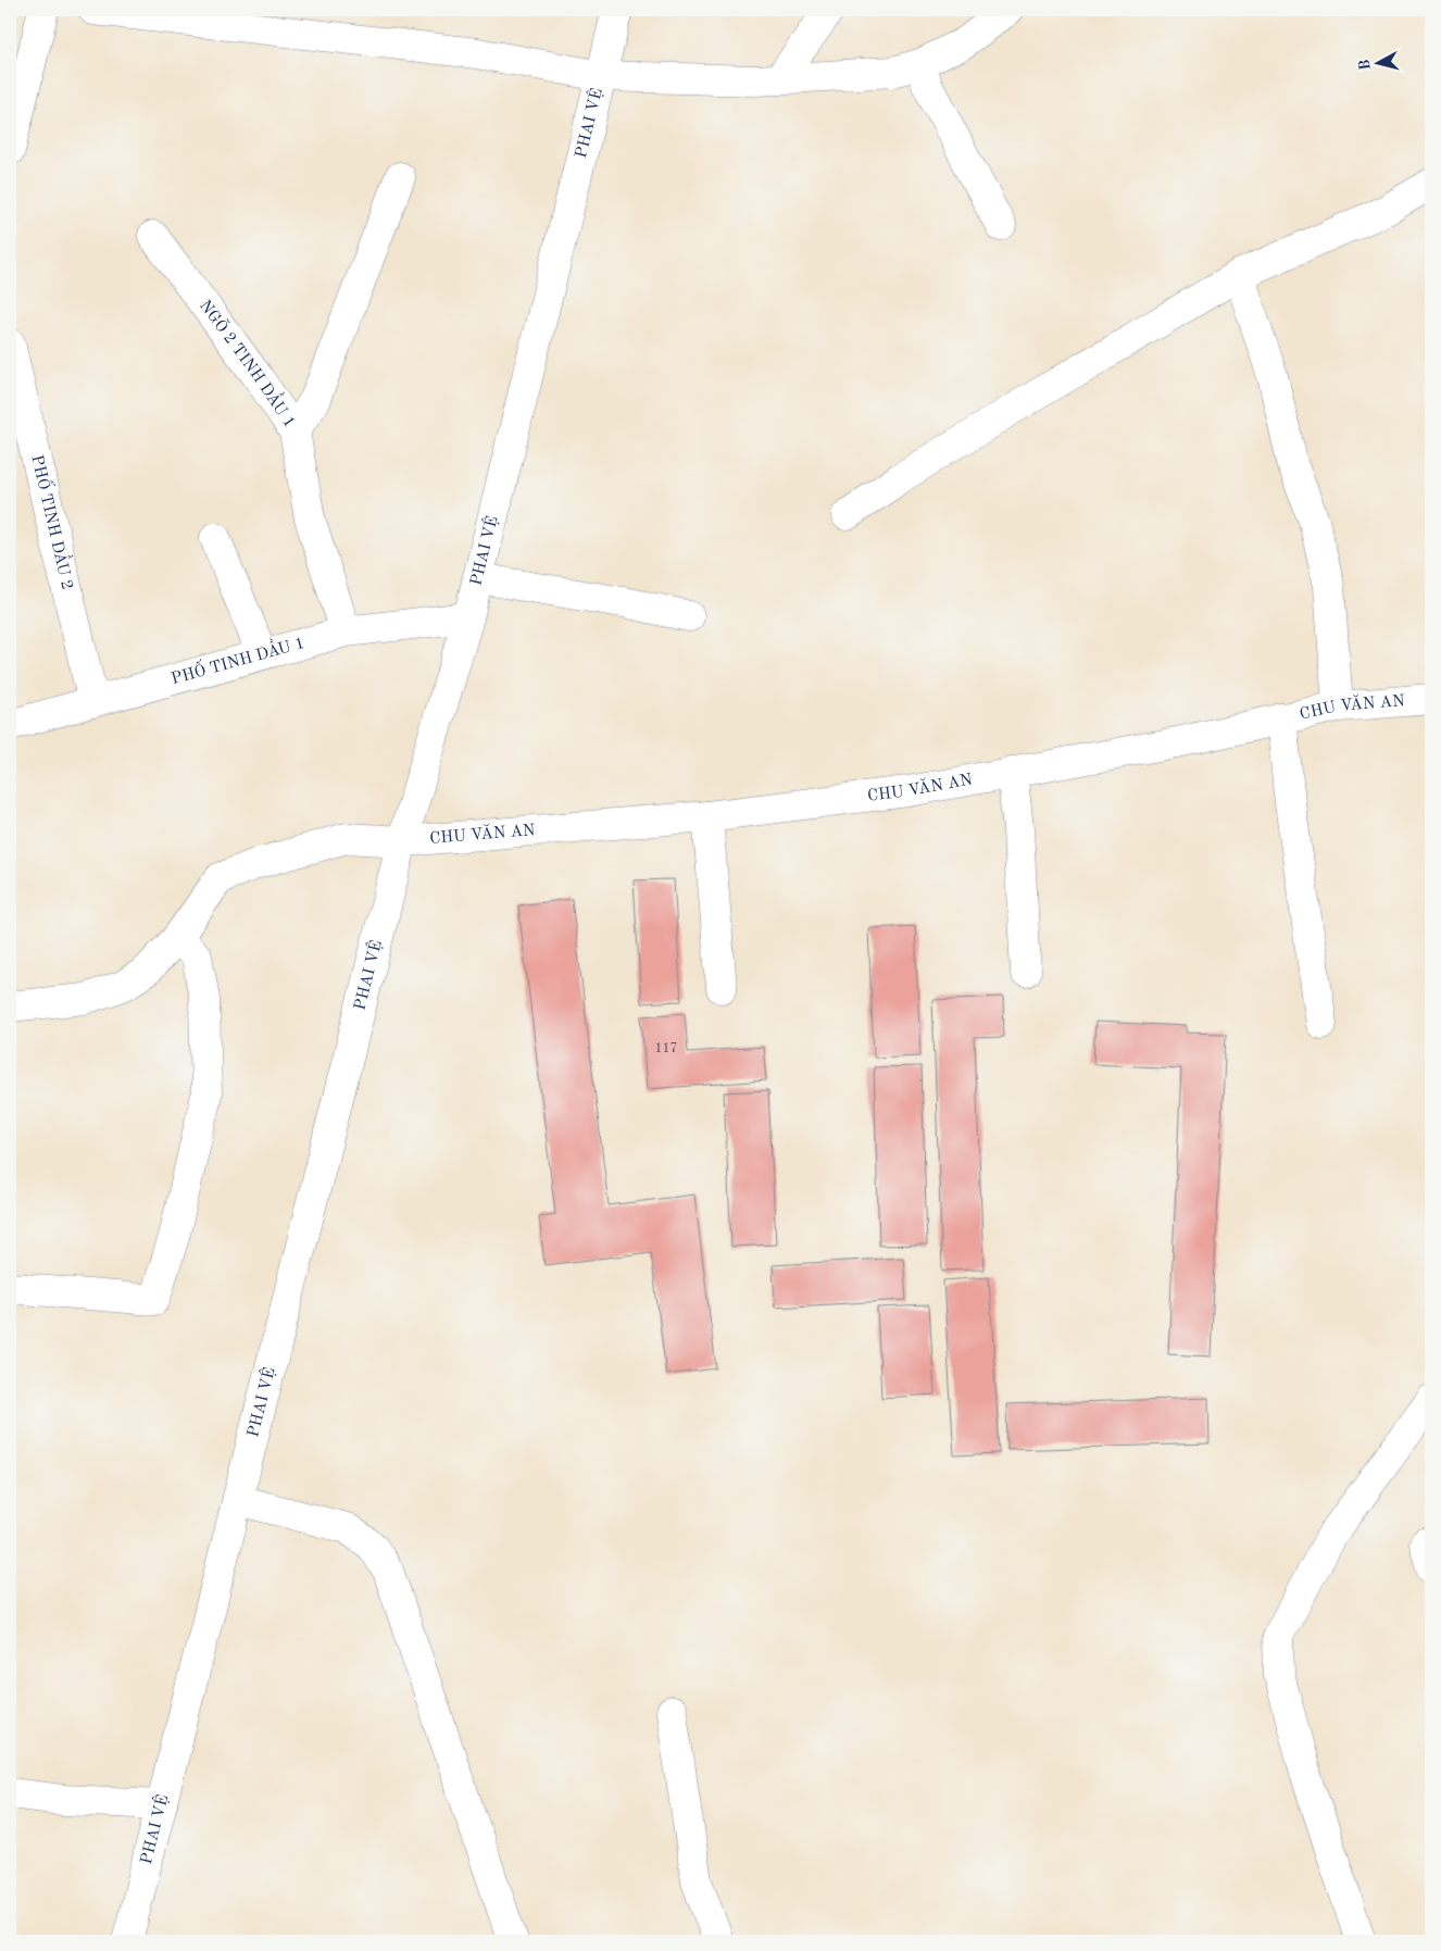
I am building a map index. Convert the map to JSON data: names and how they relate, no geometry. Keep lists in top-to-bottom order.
{
  "streets": {
    "street": [
      "PHAI VỆ",
      "NGÕ 2 TINH DẦU 1",
      "PHỐ TINH DẦU 2",
      "PHỐ TINH DẦU 1",
      "CHU VĂN AN"
    ]
  },
  "crossings": [
    ["PHAI VỆ", "PHỐ TINH DẦU 1"],
    ["PHAI VỆ", "CHU VĂN AN"],
    ["NGÕ 2 TINH DẦU 1", "PHỐ TINH DẦU 1"],
    ["PHỐ TINH DẦU 2", "PHỐ TINH DẦU 1"]
  ],
  "house_numbers": ["117"],
  "north": "left"
}
